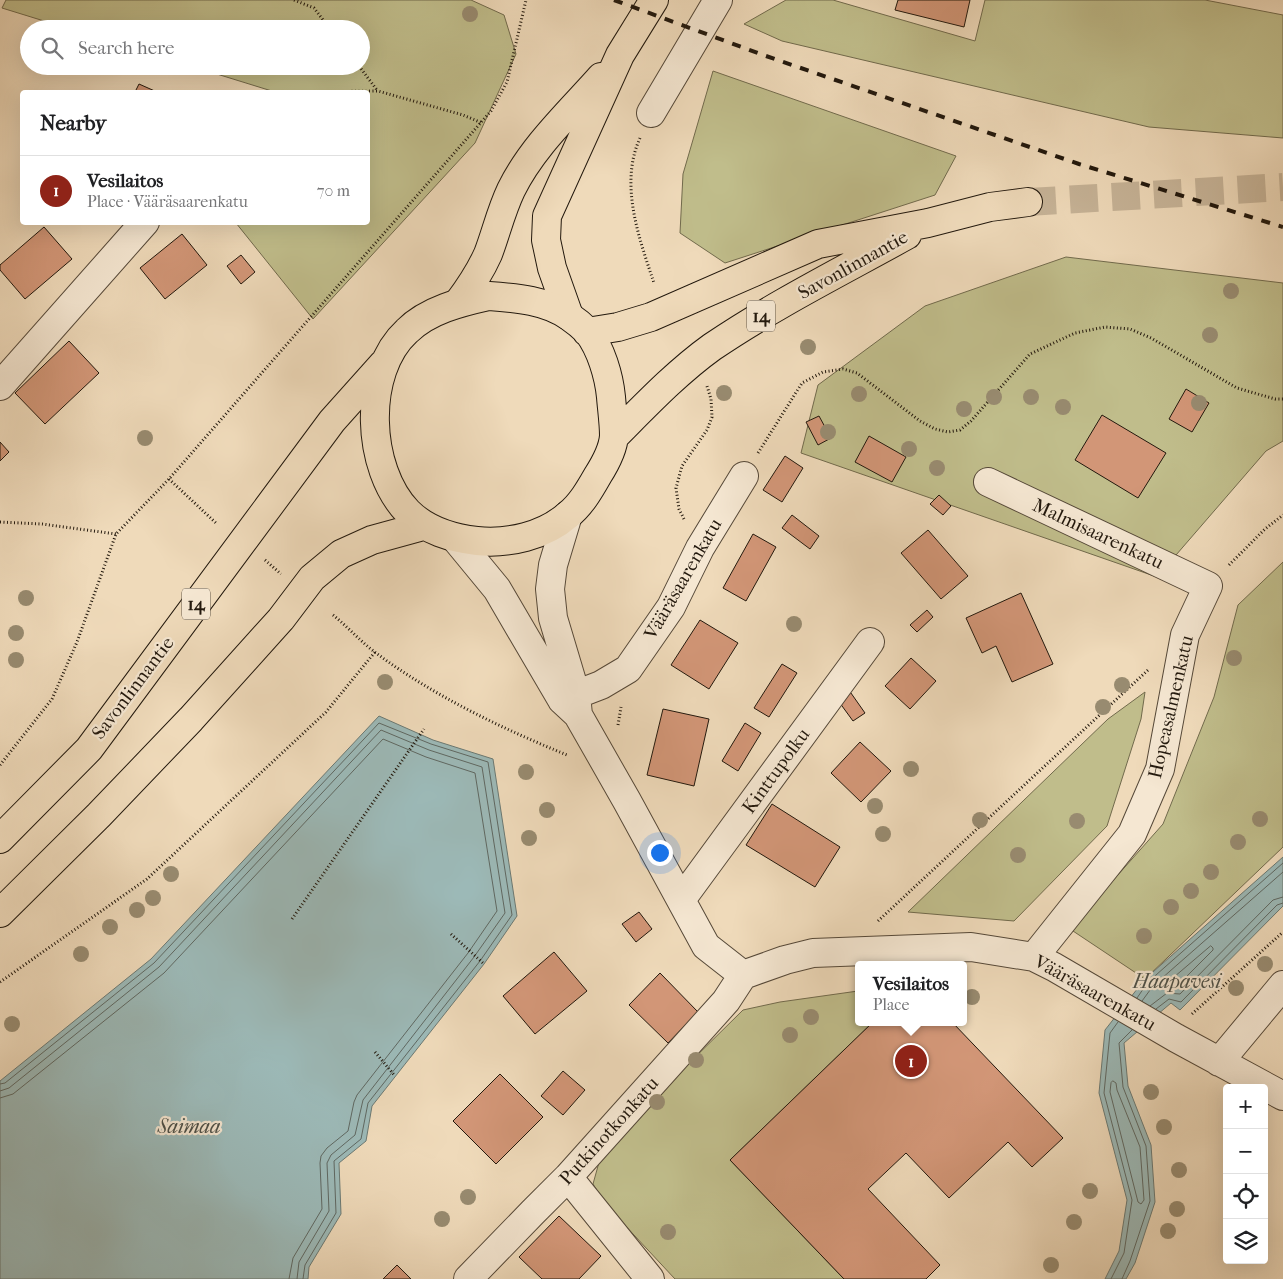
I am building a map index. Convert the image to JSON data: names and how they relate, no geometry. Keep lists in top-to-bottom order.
{
  "streets": {
    "main road": ["Savonlinnantie", "14"],
    "street": [
      "Malmisaarenkatu",
      "Vääräsaarenkatu",
      "Hopeasalmenkatu",
      "Kinttupolku",
      "Putkinotkonkatu"
    ]
  },
  "crossings": [
    ["Savonlinnantie", "14"],
    ["Malmisaarenkatu", "Hopeasalmenkatu"],
    ["Vääräsaarenkatu", "Hopeasalmenkatu"],
    ["Vääräsaarenkatu", "Putkinotkonkatu"]
  ],
  "water": ["Haapavesi", "Saimaa"],
  "page": {
    "search": "Search here",
    "heading": "Nearby",
    "list": [
      {
        "mark": "1",
        "name": "Vesilaitos",
        "note": "Place · Vääräsaarenkatu",
        "value": "70 m"
      }
    ],
    "popup": ["Vesilaitos", "Place"],
    "pins": "1",
    "map_buttons": ["+", "−"]
  }
}
